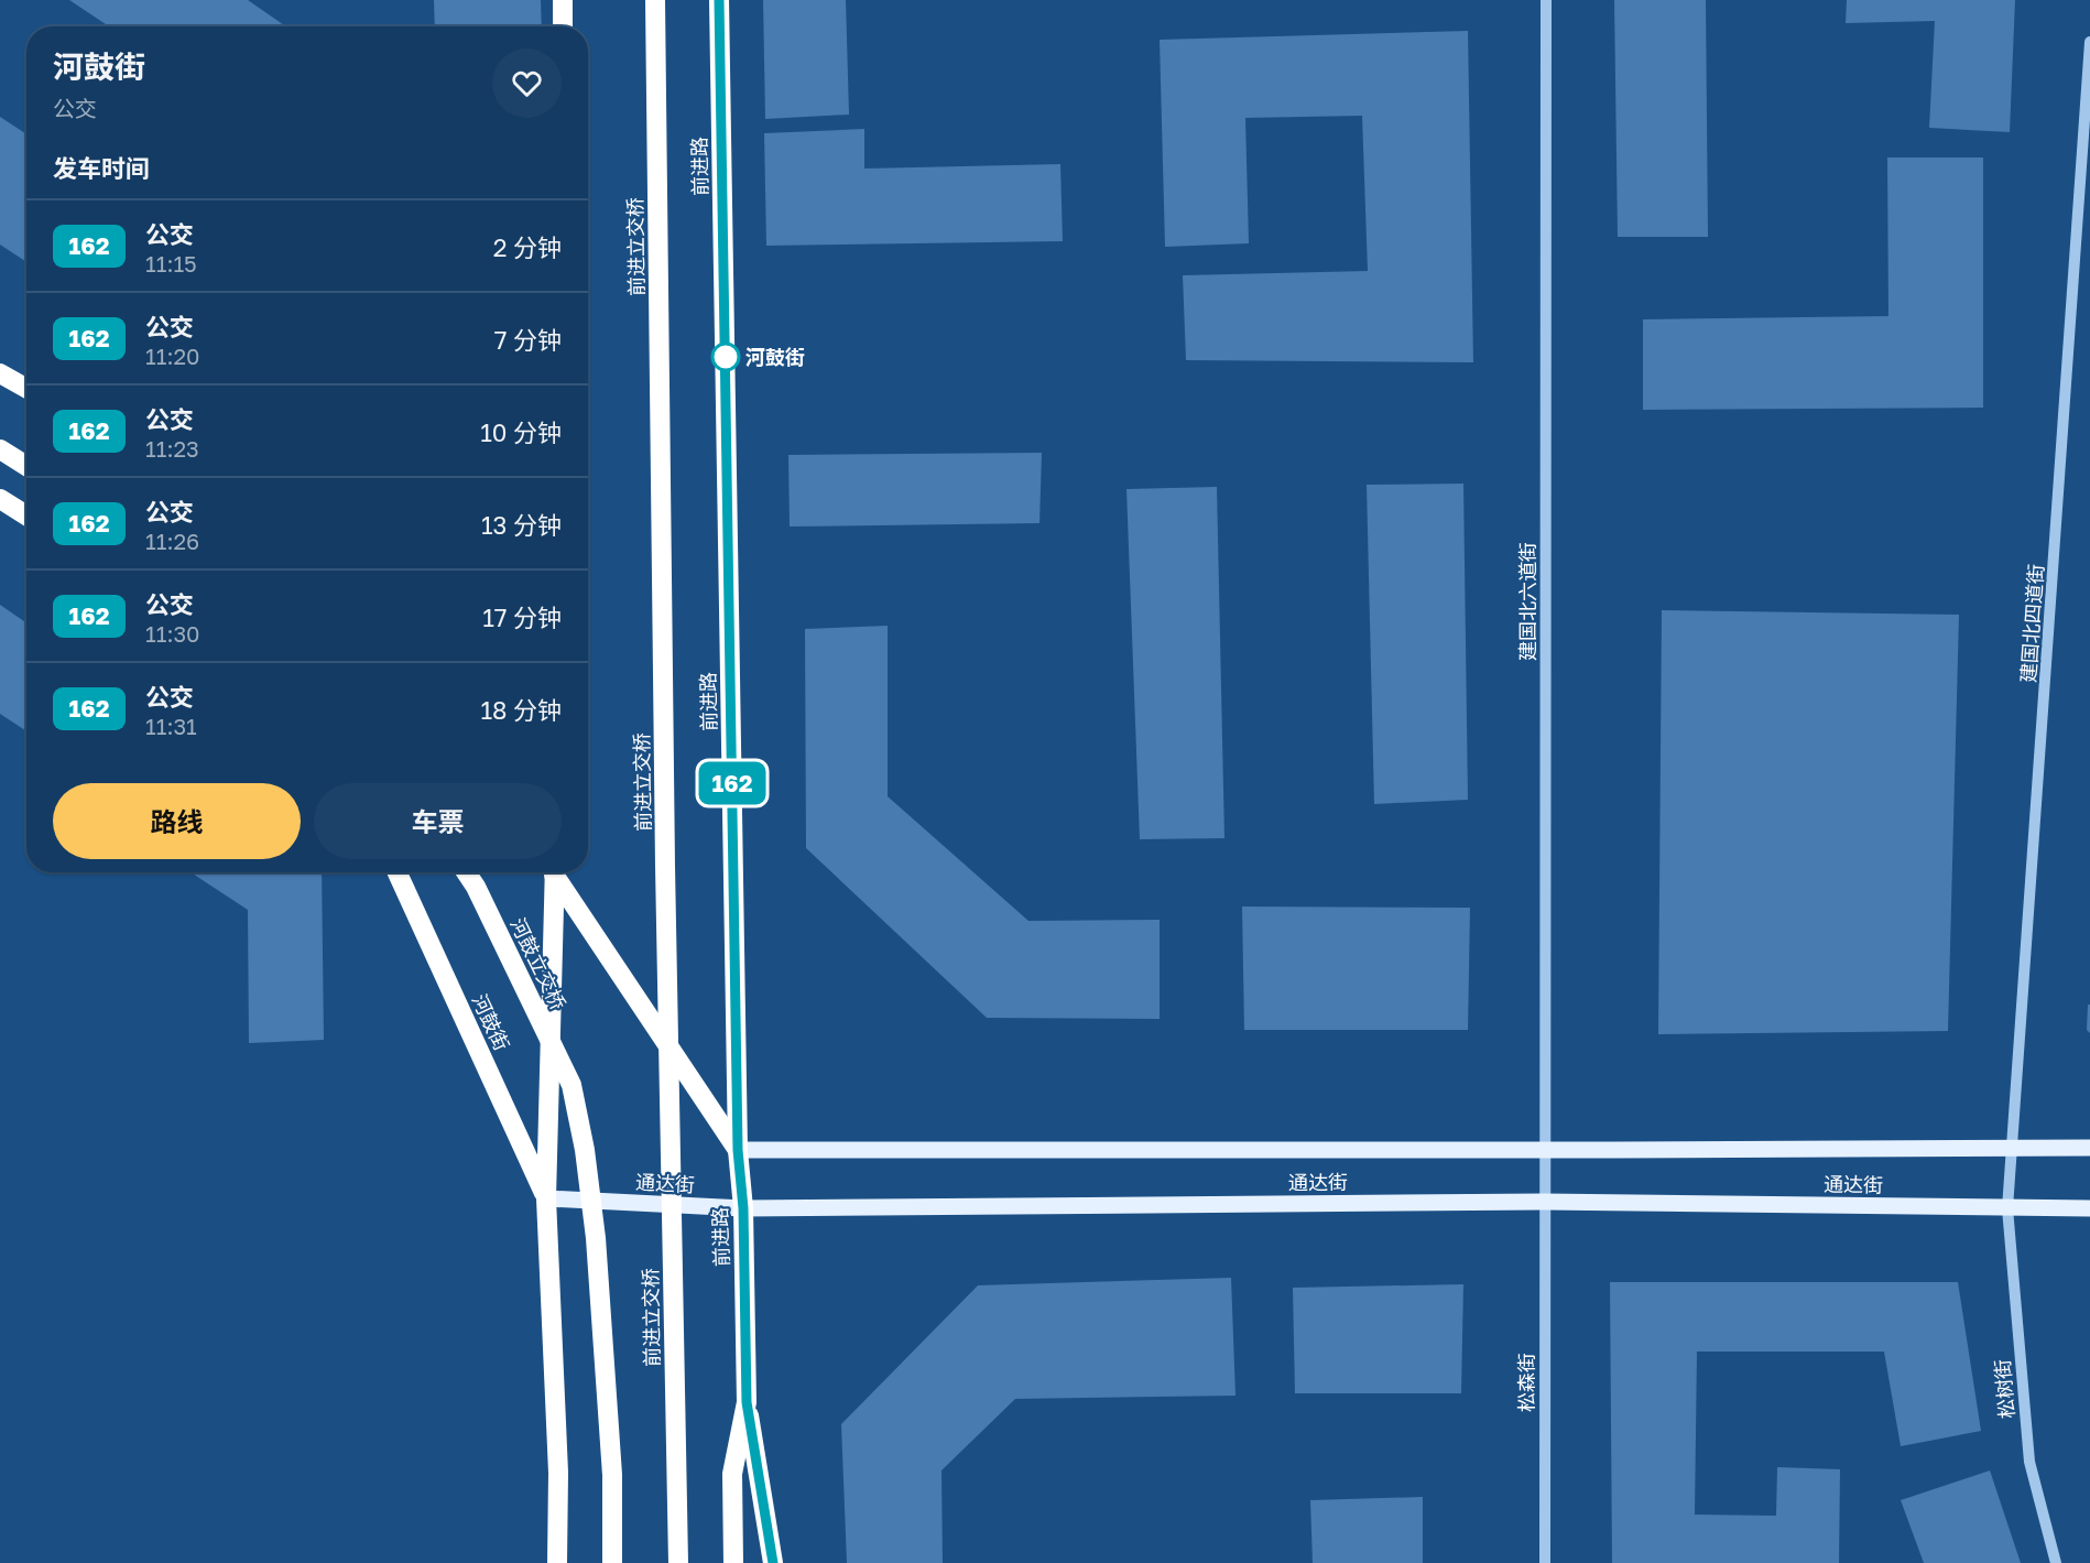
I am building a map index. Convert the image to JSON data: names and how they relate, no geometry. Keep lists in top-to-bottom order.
{
  "streets": {
    "highway": [
      "前进路",
      "前进立交桥",
      "河鼓立交桥",
      "河鼓街"
    ],
    "main road": ["通达街"],
    "street": [
      "建国北六道街",
      "建国北四道街",
      "松森街",
      "松树街"
    ]
  },
  "crossings": [
    ["前进路", "通达街"],
    ["建国北六道街", "通达街"],
    ["建国北六道街", "松森街"],
    ["建国北四道街", "通达街"],
    ["建国北四道街", "松树街"],
    ["河鼓街", "通达街"],
    ["通达街", "松森街"],
    ["通达街", "松树街"]
  ],
  "places": ["河鼓街"],
  "lines": ["bus line 162"],
  "page": {
    "on_map": "162",
    "heading": [
      ["河鼓街", "公交"],
      "发车时间"
    ],
    "list": [
      {
        "mark": "162",
        "name": "公交",
        "note": "11:15",
        "value": "2 分钟"
      },
      {
        "mark": "162",
        "name": "公交",
        "note": "11:20",
        "value": "7 分钟"
      },
      {
        "mark": "162",
        "name": "公交",
        "note": "11:23",
        "value": "10 分钟"
      },
      {
        "mark": "162",
        "name": "公交",
        "note": "11:26",
        "value": "13 分钟"
      },
      {
        "mark": "162",
        "name": "公交",
        "note": "11:30",
        "value": "17 分钟"
      },
      {
        "mark": "162",
        "name": "公交",
        "note": "11:31",
        "value": "18 分钟"
      }
    ],
    "buttons": ["路线", "车票"]
  }
}
